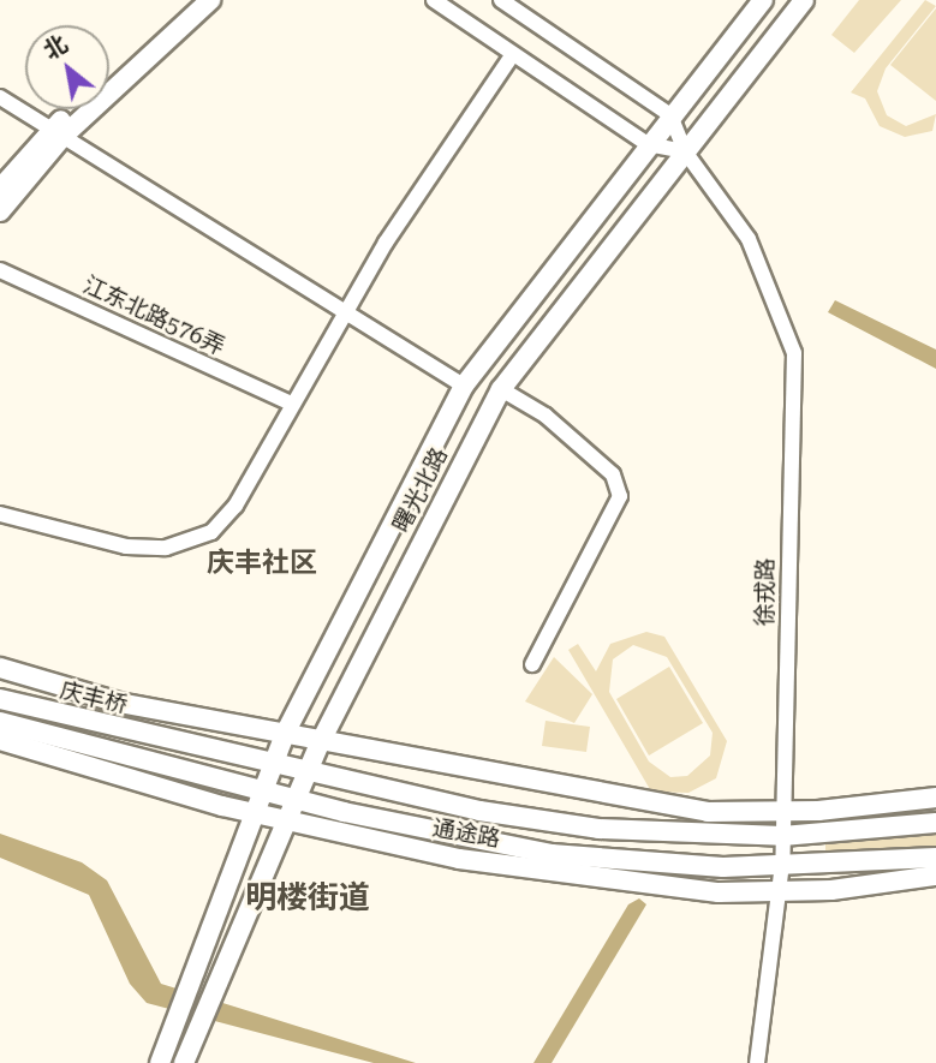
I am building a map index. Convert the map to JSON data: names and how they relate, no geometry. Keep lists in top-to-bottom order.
{
  "streets": {
    "main road": ["曙光北路", "庆丰桥", "通途路"],
    "street": ["江东北路576弄", "徐戎路"]
  },
  "crossings": [
    ["曙光北路", "徐戎路"],
    ["曙光北路", "通途路"],
    ["徐戎路", "通途路"],
    ["庆丰桥", "通途路"]
  ],
  "districts": ["庆丰社区", "明楼街道"],
  "north": "top left"
}
